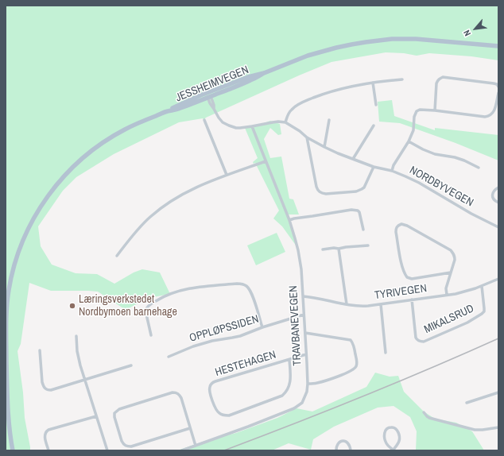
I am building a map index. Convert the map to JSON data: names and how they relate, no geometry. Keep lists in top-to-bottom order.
{
  "streets": {
    "main road": ["JESSHEIMVEGEN"],
    "street": [
      "NORDBYVEGEN",
      "TYRIVEGEN",
      "MIKALSRUD",
      "TRAVBANEVEGEN",
      "OPPLØPSSIDEN",
      "HESTEHAGEN"
    ]
  },
  "crossings": [
    ["TYRIVEGEN", "MIKALSRUD"],
    ["TYRIVEGEN", "TRAVBANEVEGEN"],
    ["TRAVBANEVEGEN", "OPPLØPSSIDEN"],
    ["TRAVBANEVEGEN", "HESTEHAGEN"]
  ],
  "places": ["Læringsverkstedet Nordbymoen barnehage"],
  "north": "bottom left"
}
